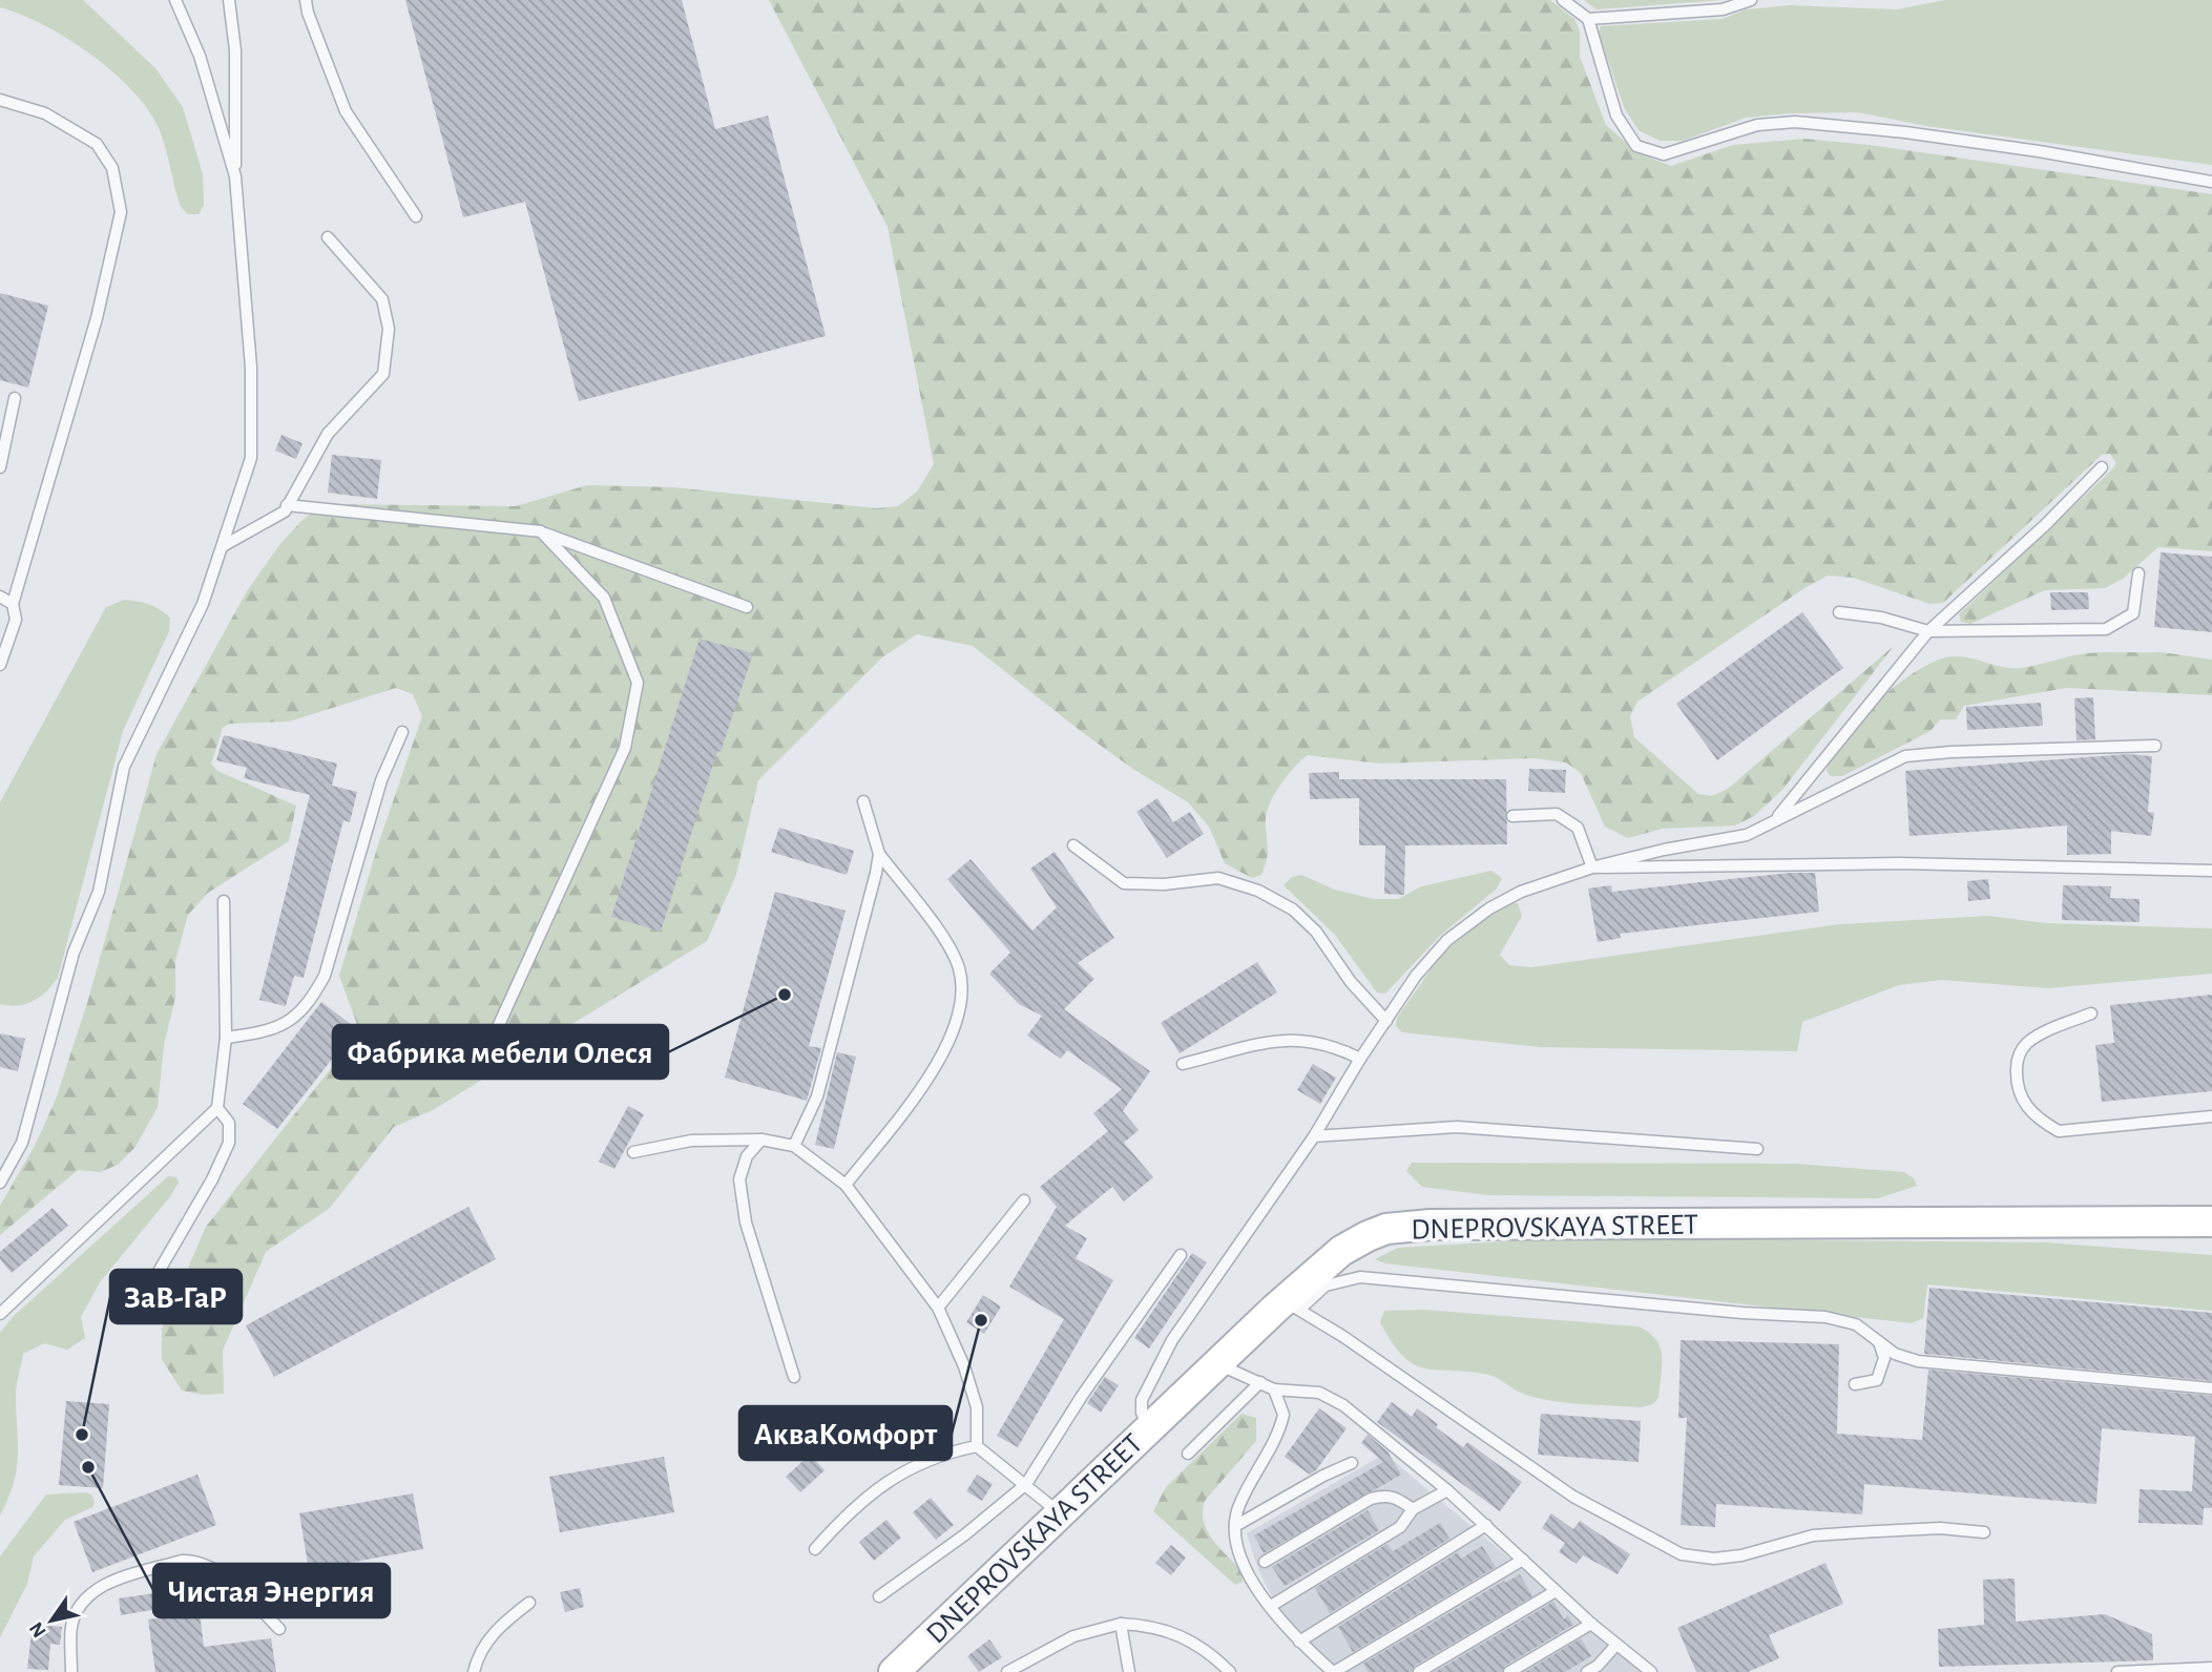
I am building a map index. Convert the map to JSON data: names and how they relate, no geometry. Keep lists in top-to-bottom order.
{
  "streets": {
    "main road": ["DNEPROVSKAYA STREET"]
  },
  "places": [
    "Фабрика мебели Олеся",
    "АкваКомфорт",
    "ЗаВ-ГаР",
    "Чистая Энергия"
  ],
  "north": "bottom left"
}
